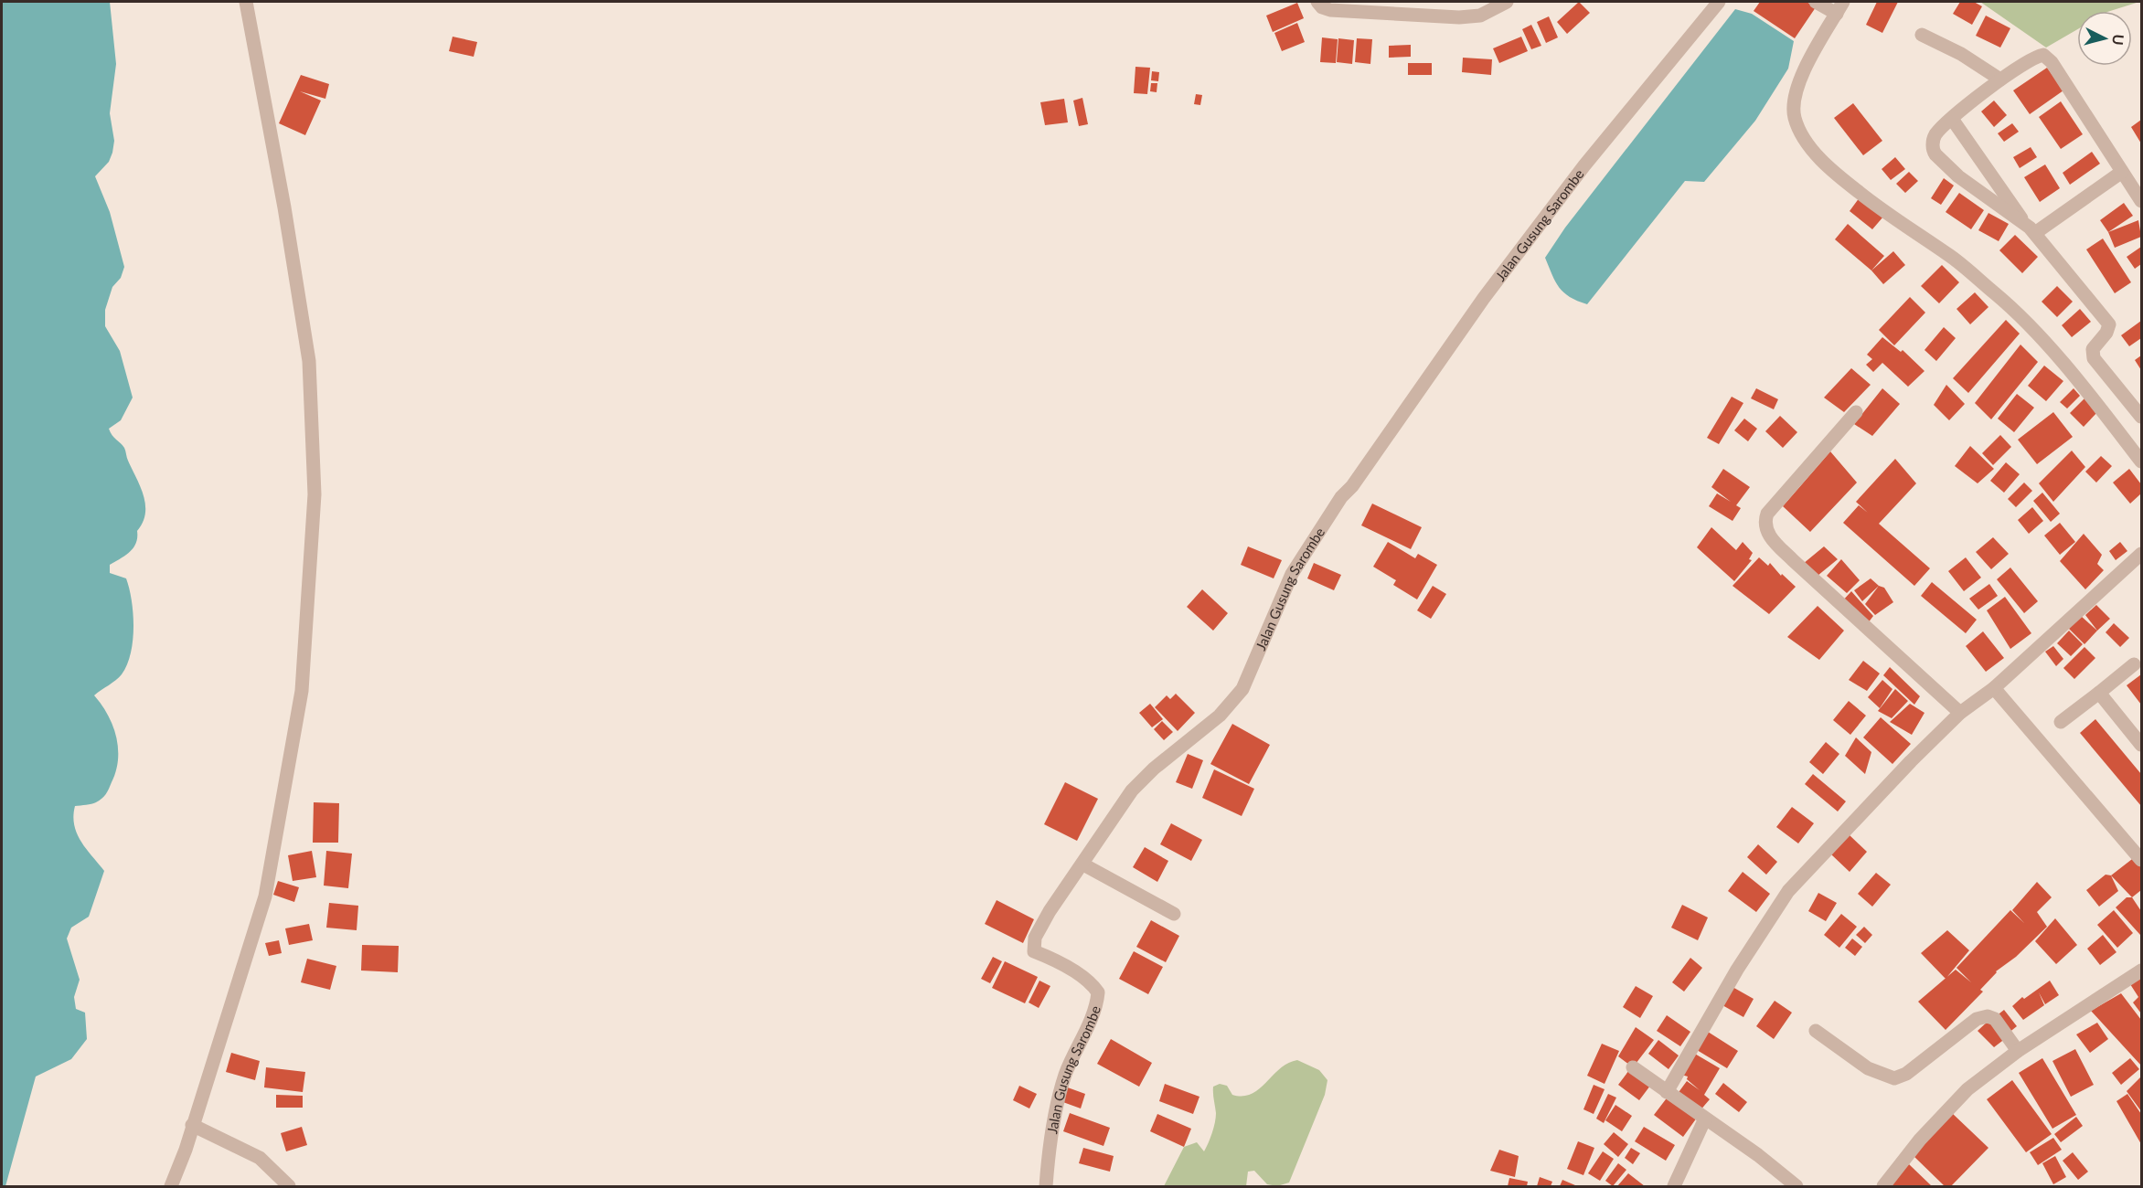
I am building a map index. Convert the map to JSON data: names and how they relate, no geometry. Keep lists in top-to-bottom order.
{
  "streets": {
    "street": ["Jalan Gusung Sarombe"]
  },
  "north": "right"
}
